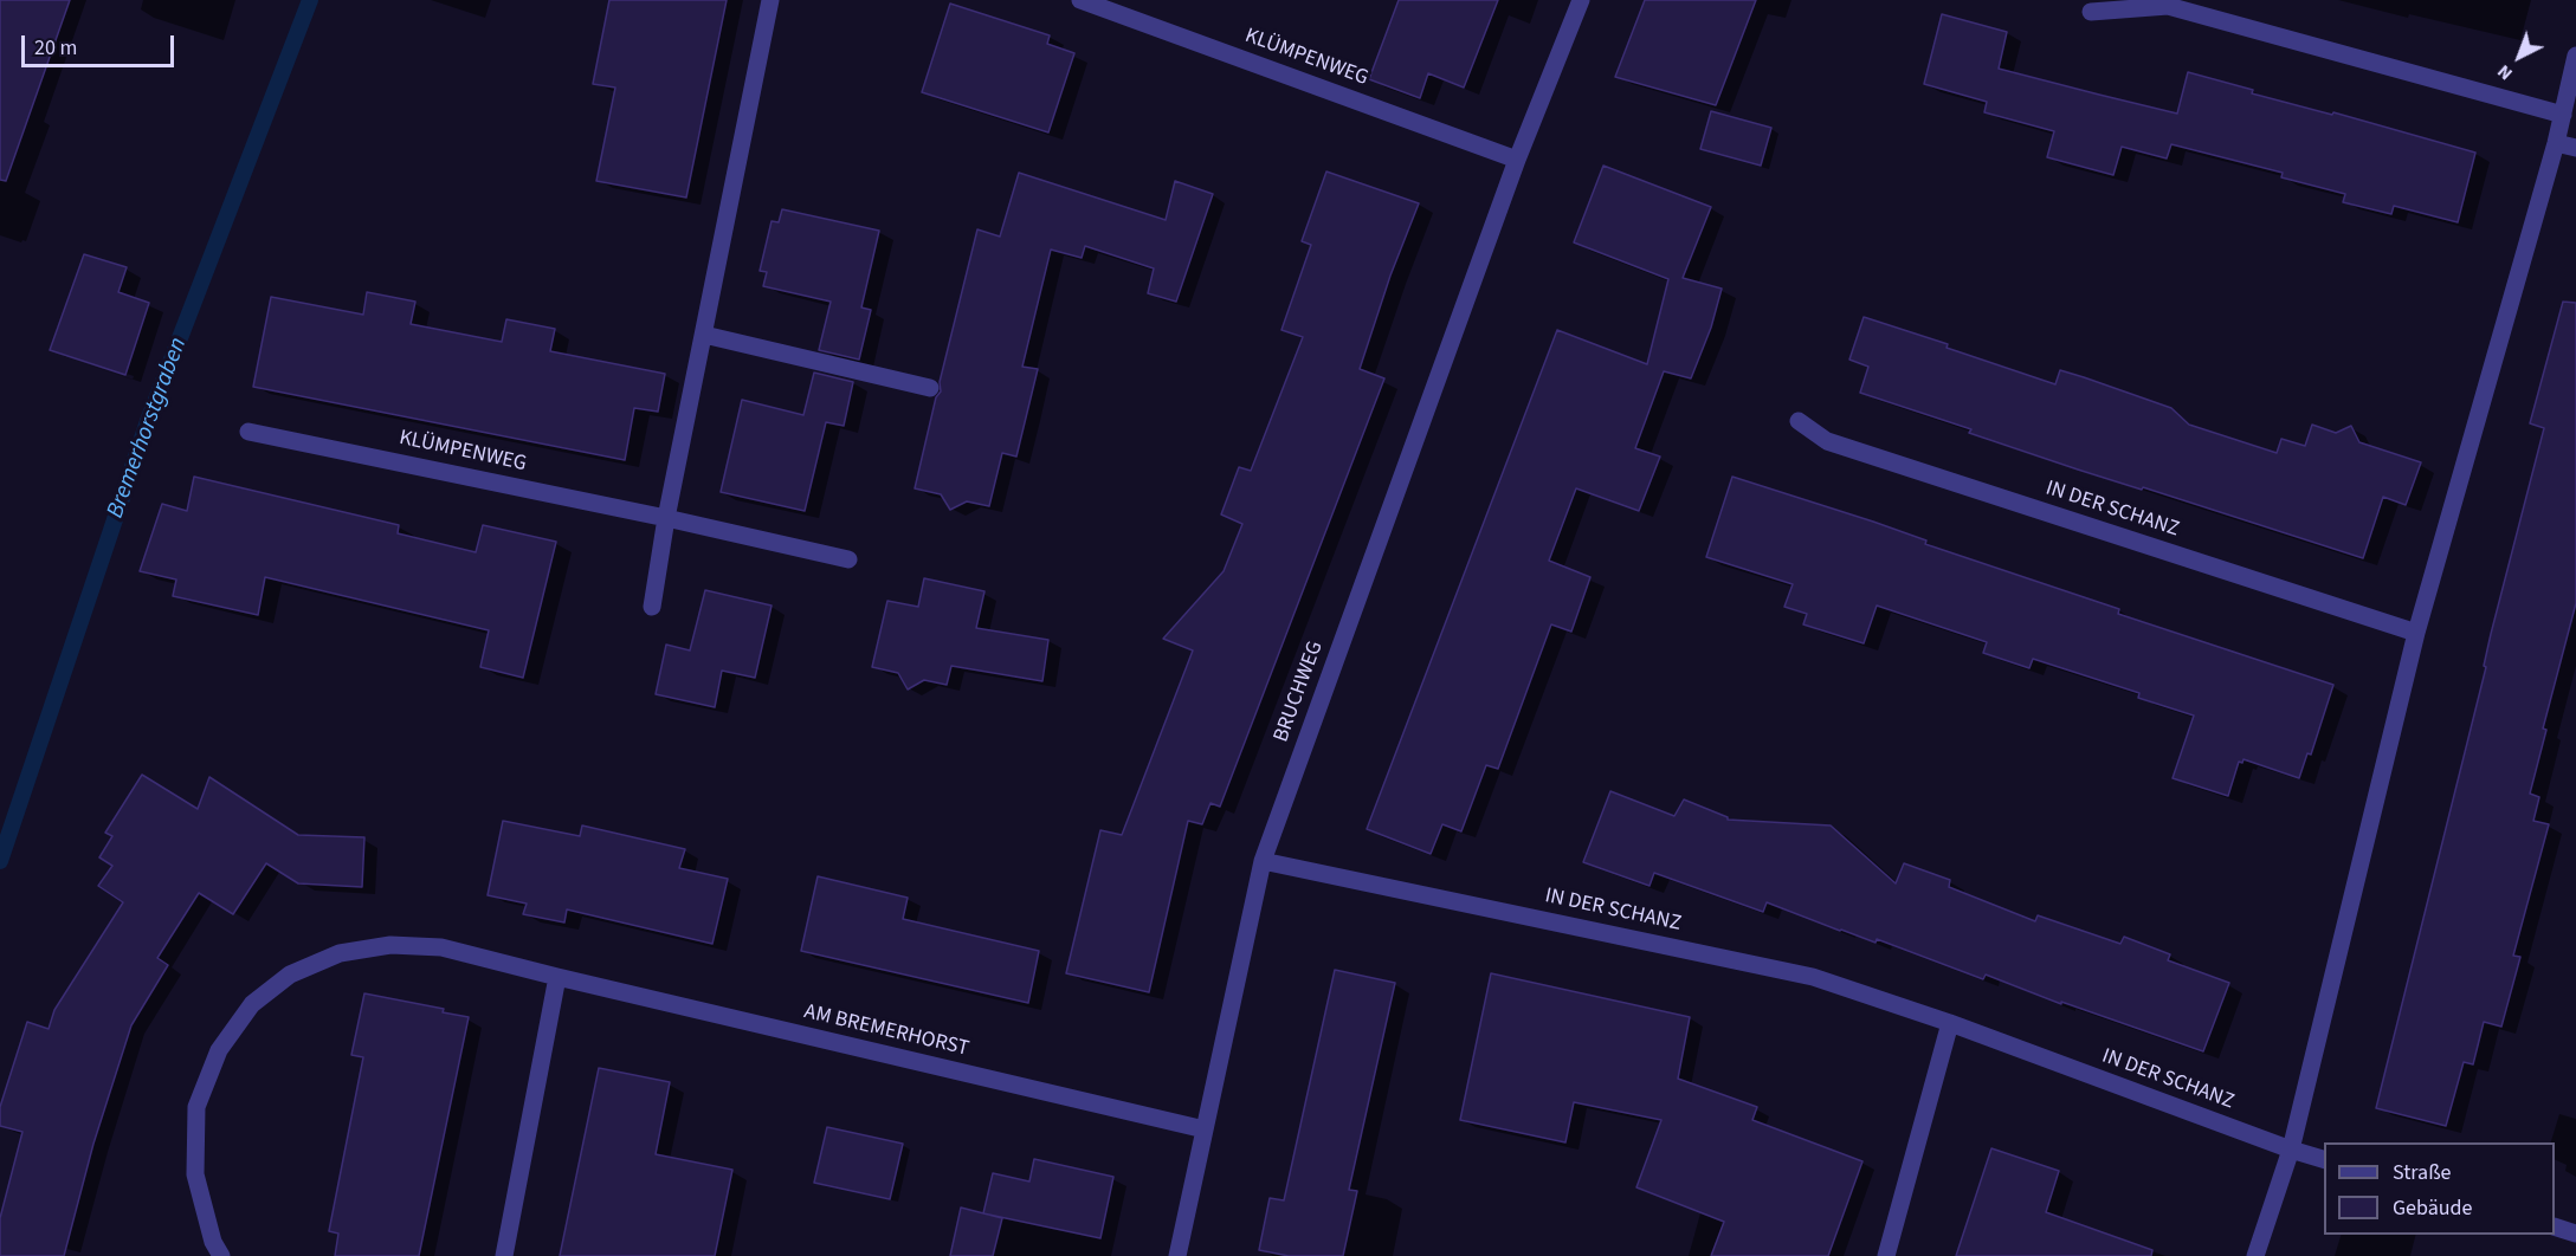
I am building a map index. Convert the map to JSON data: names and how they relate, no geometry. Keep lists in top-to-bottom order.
{
  "streets": {
    "street": [
      "KLÜMPENWEG",
      "IN DER SCHANZ",
      "BRUCHWEG",
      "AM BREMERHORST"
    ]
  },
  "crossings": [
    ["KLÜMPENWEG", "BRUCHWEG"],
    ["IN DER SCHANZ", "BRUCHWEG"],
    ["BRUCHWEG", "AM BREMERHORST"]
  ],
  "water": ["Bremerhorstgraben"],
  "legend": ["Straße", "Gebäude"],
  "scale_bar": "20 m",
  "north": "bottom left"
}
